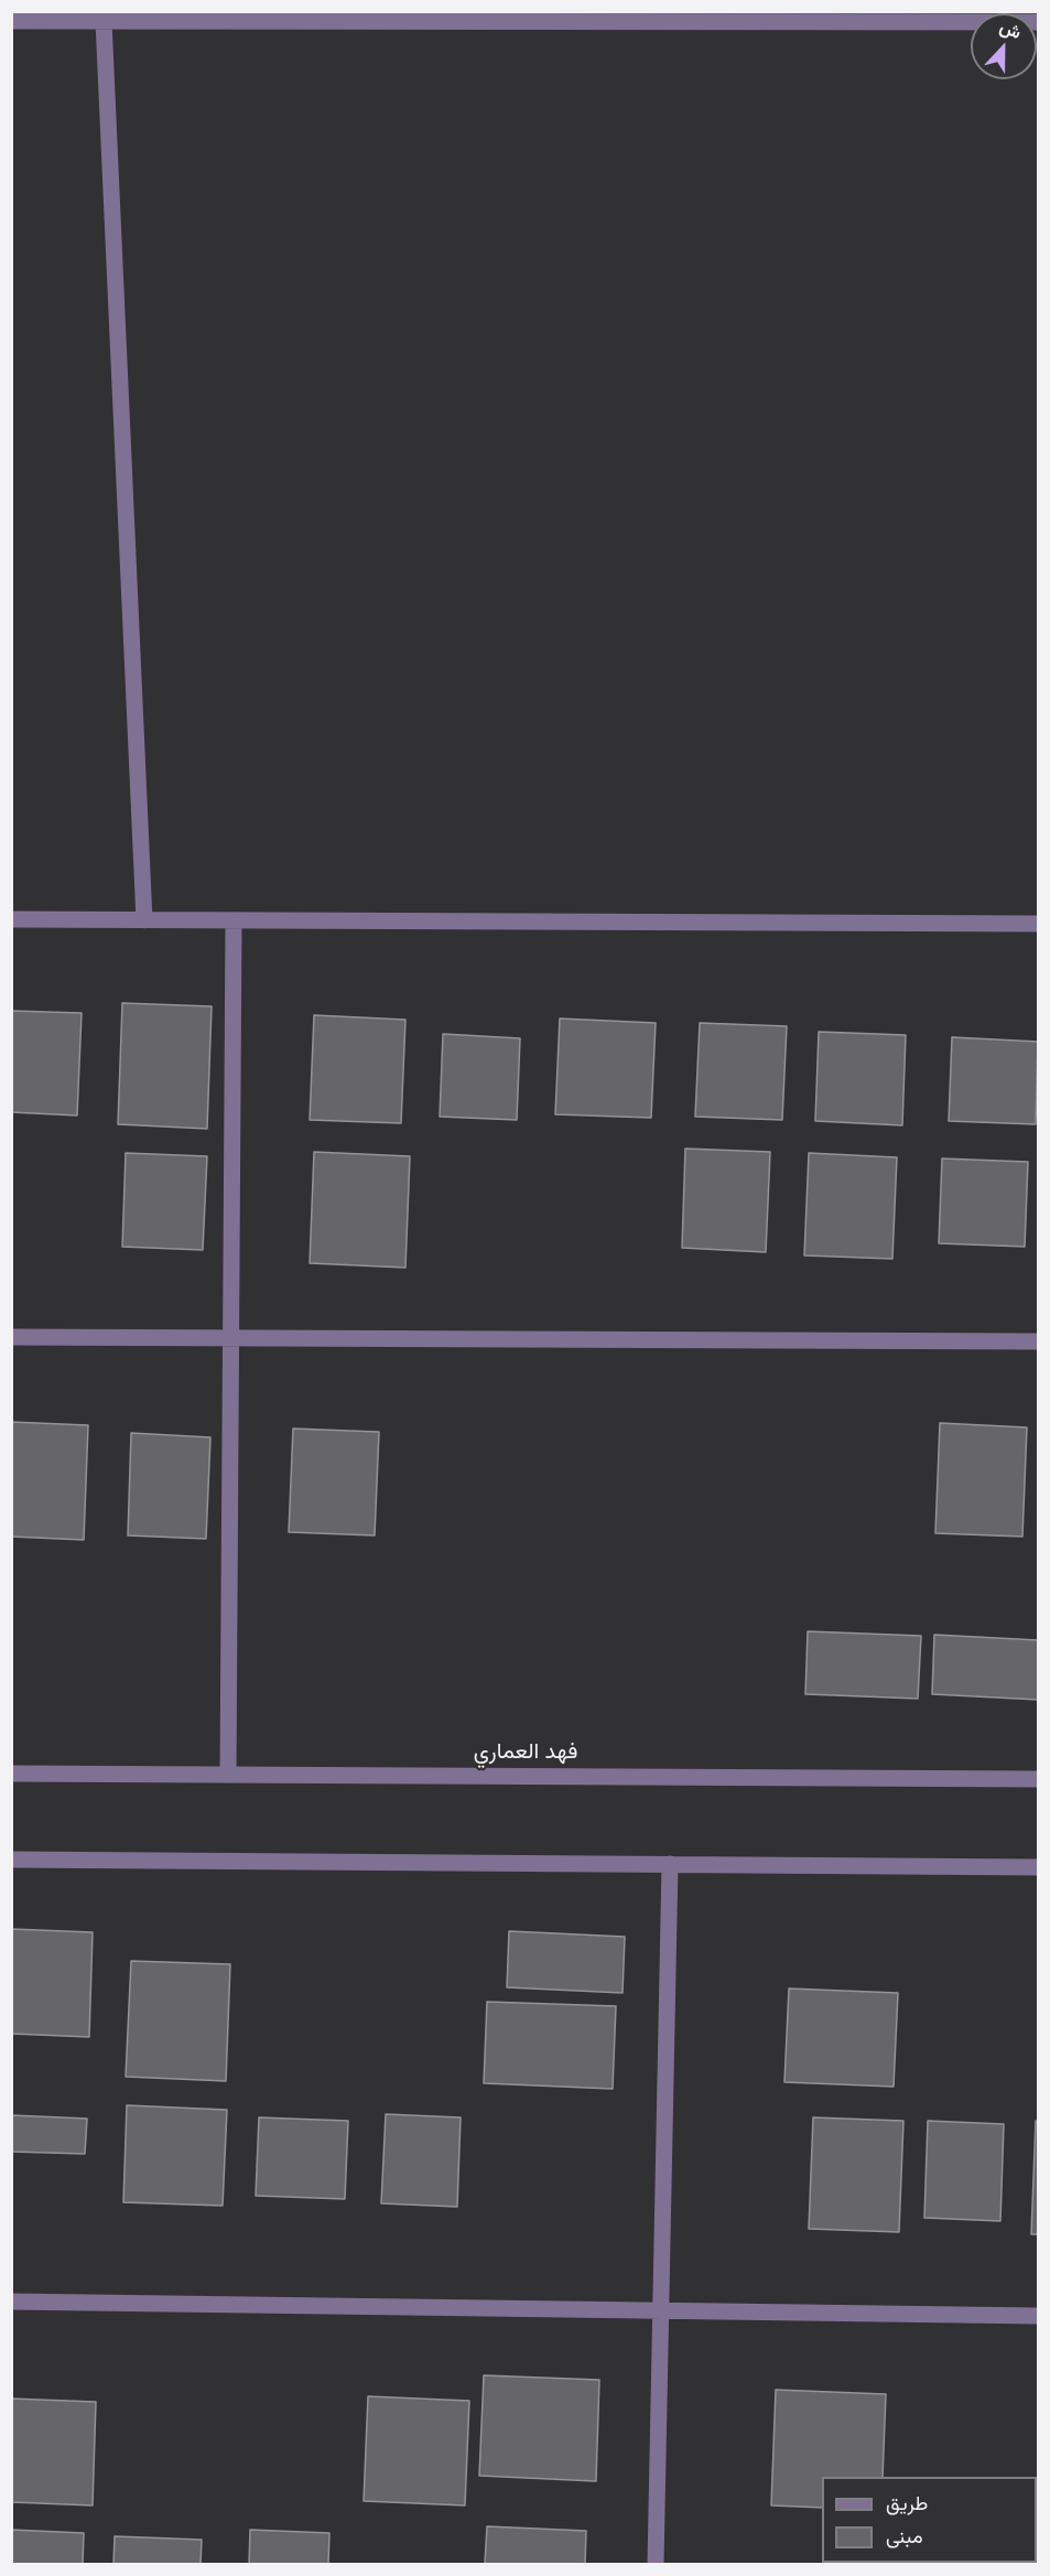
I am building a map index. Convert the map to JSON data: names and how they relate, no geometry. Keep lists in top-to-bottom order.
{
  "streets": {
    "street": ["فهد العماري"]
  },
  "legend": ["طريق", "مبنى"],
  "north": "top"
}
